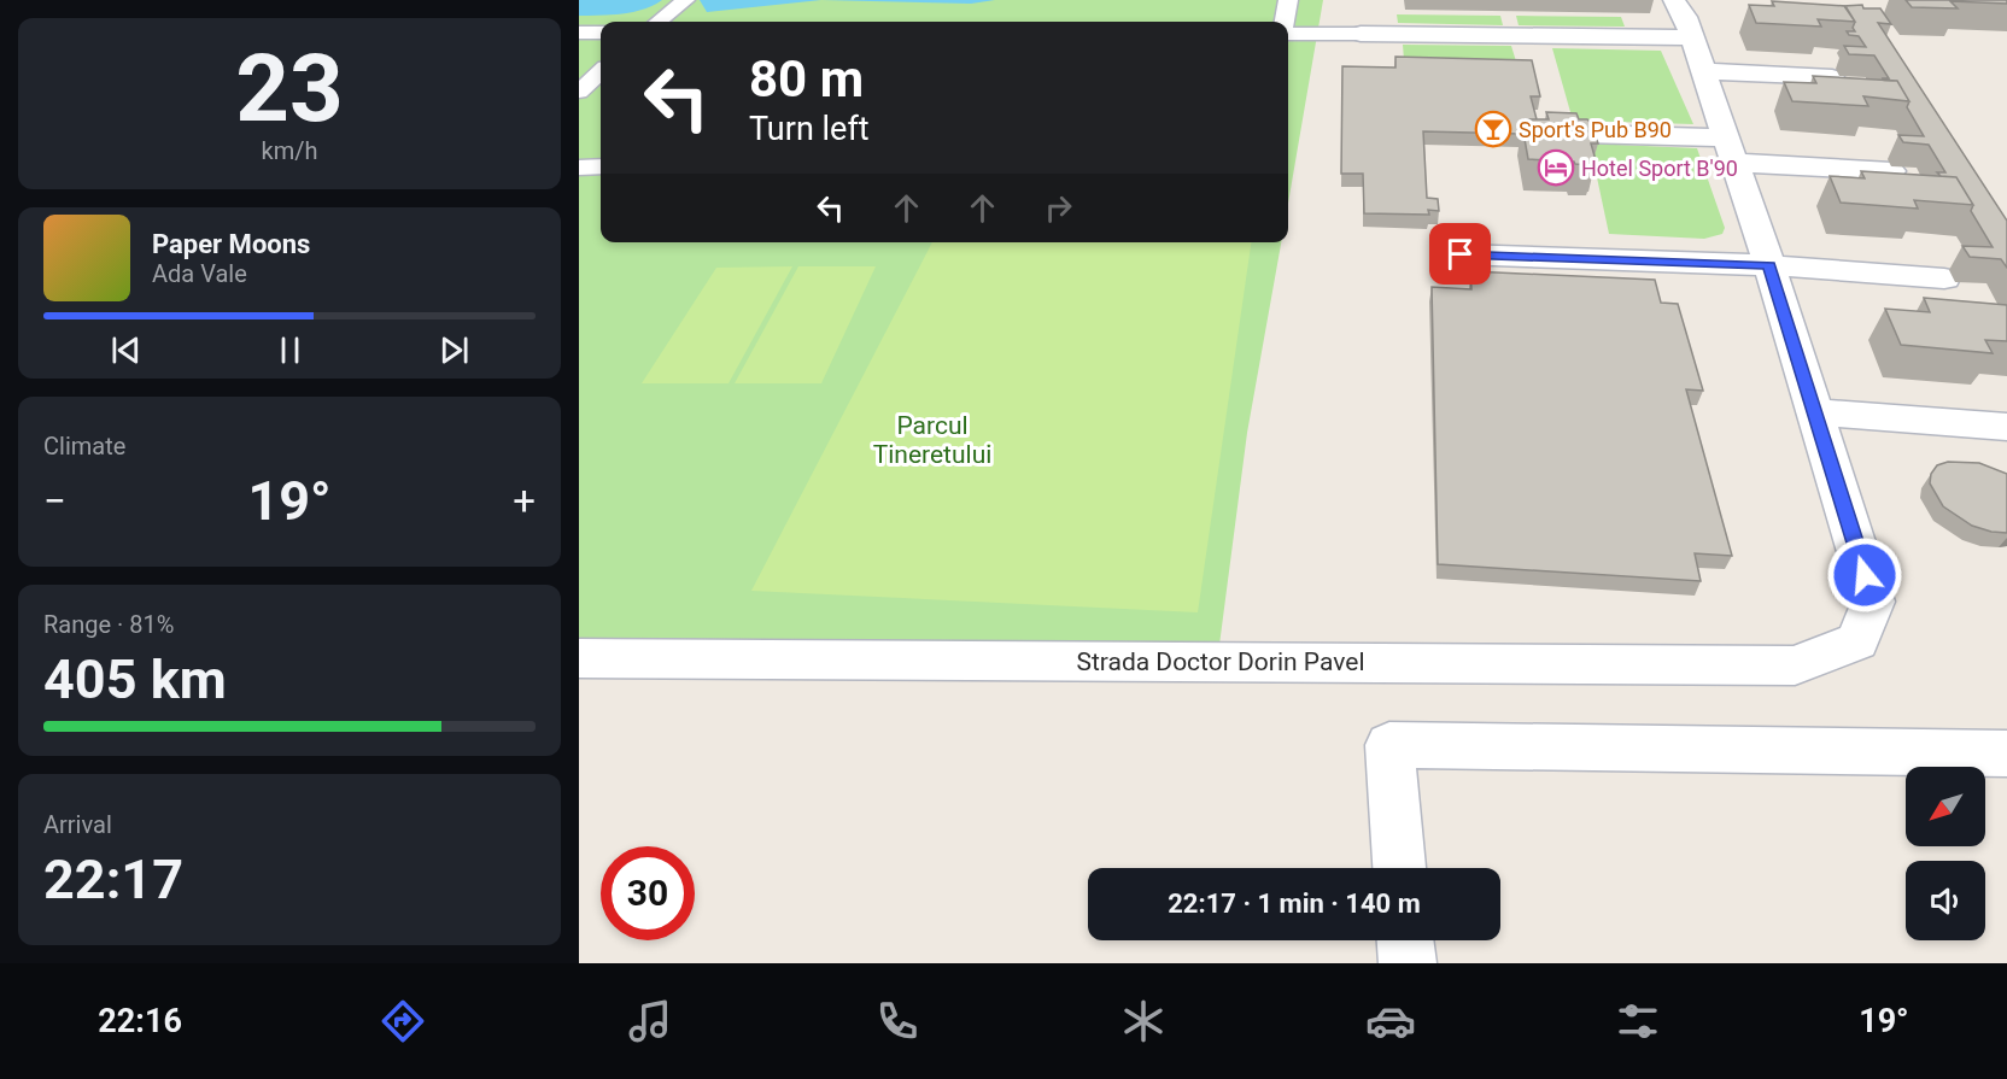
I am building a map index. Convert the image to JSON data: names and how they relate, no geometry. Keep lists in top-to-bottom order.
{
  "streets": {
    "street": ["Strada Doctor Dorin Pavel"]
  },
  "parks": ["Parcul Tineretului"],
  "places": {
    "bar": ["Sport's Pub B90"],
    "hotel": ["Hotel Sport B'90"]
  },
  "north": "bottom left",
  "page": {
    "tile": [
      ["23", "km/h"],
      "Climate",
      ["Range · 81%", "405 km"],
      ["Arrival", "22:17"]
    ],
    "turn": ["80 m", "Turn left"],
    "song": ["Paper Moons", "Ada Vale"],
    "heat": ["−", "19°", "+"],
    "limit": "30",
    "trip": "22:17 · 1 min · 140 m",
    "tabs": ["22:16", "19°"]
  }
}
